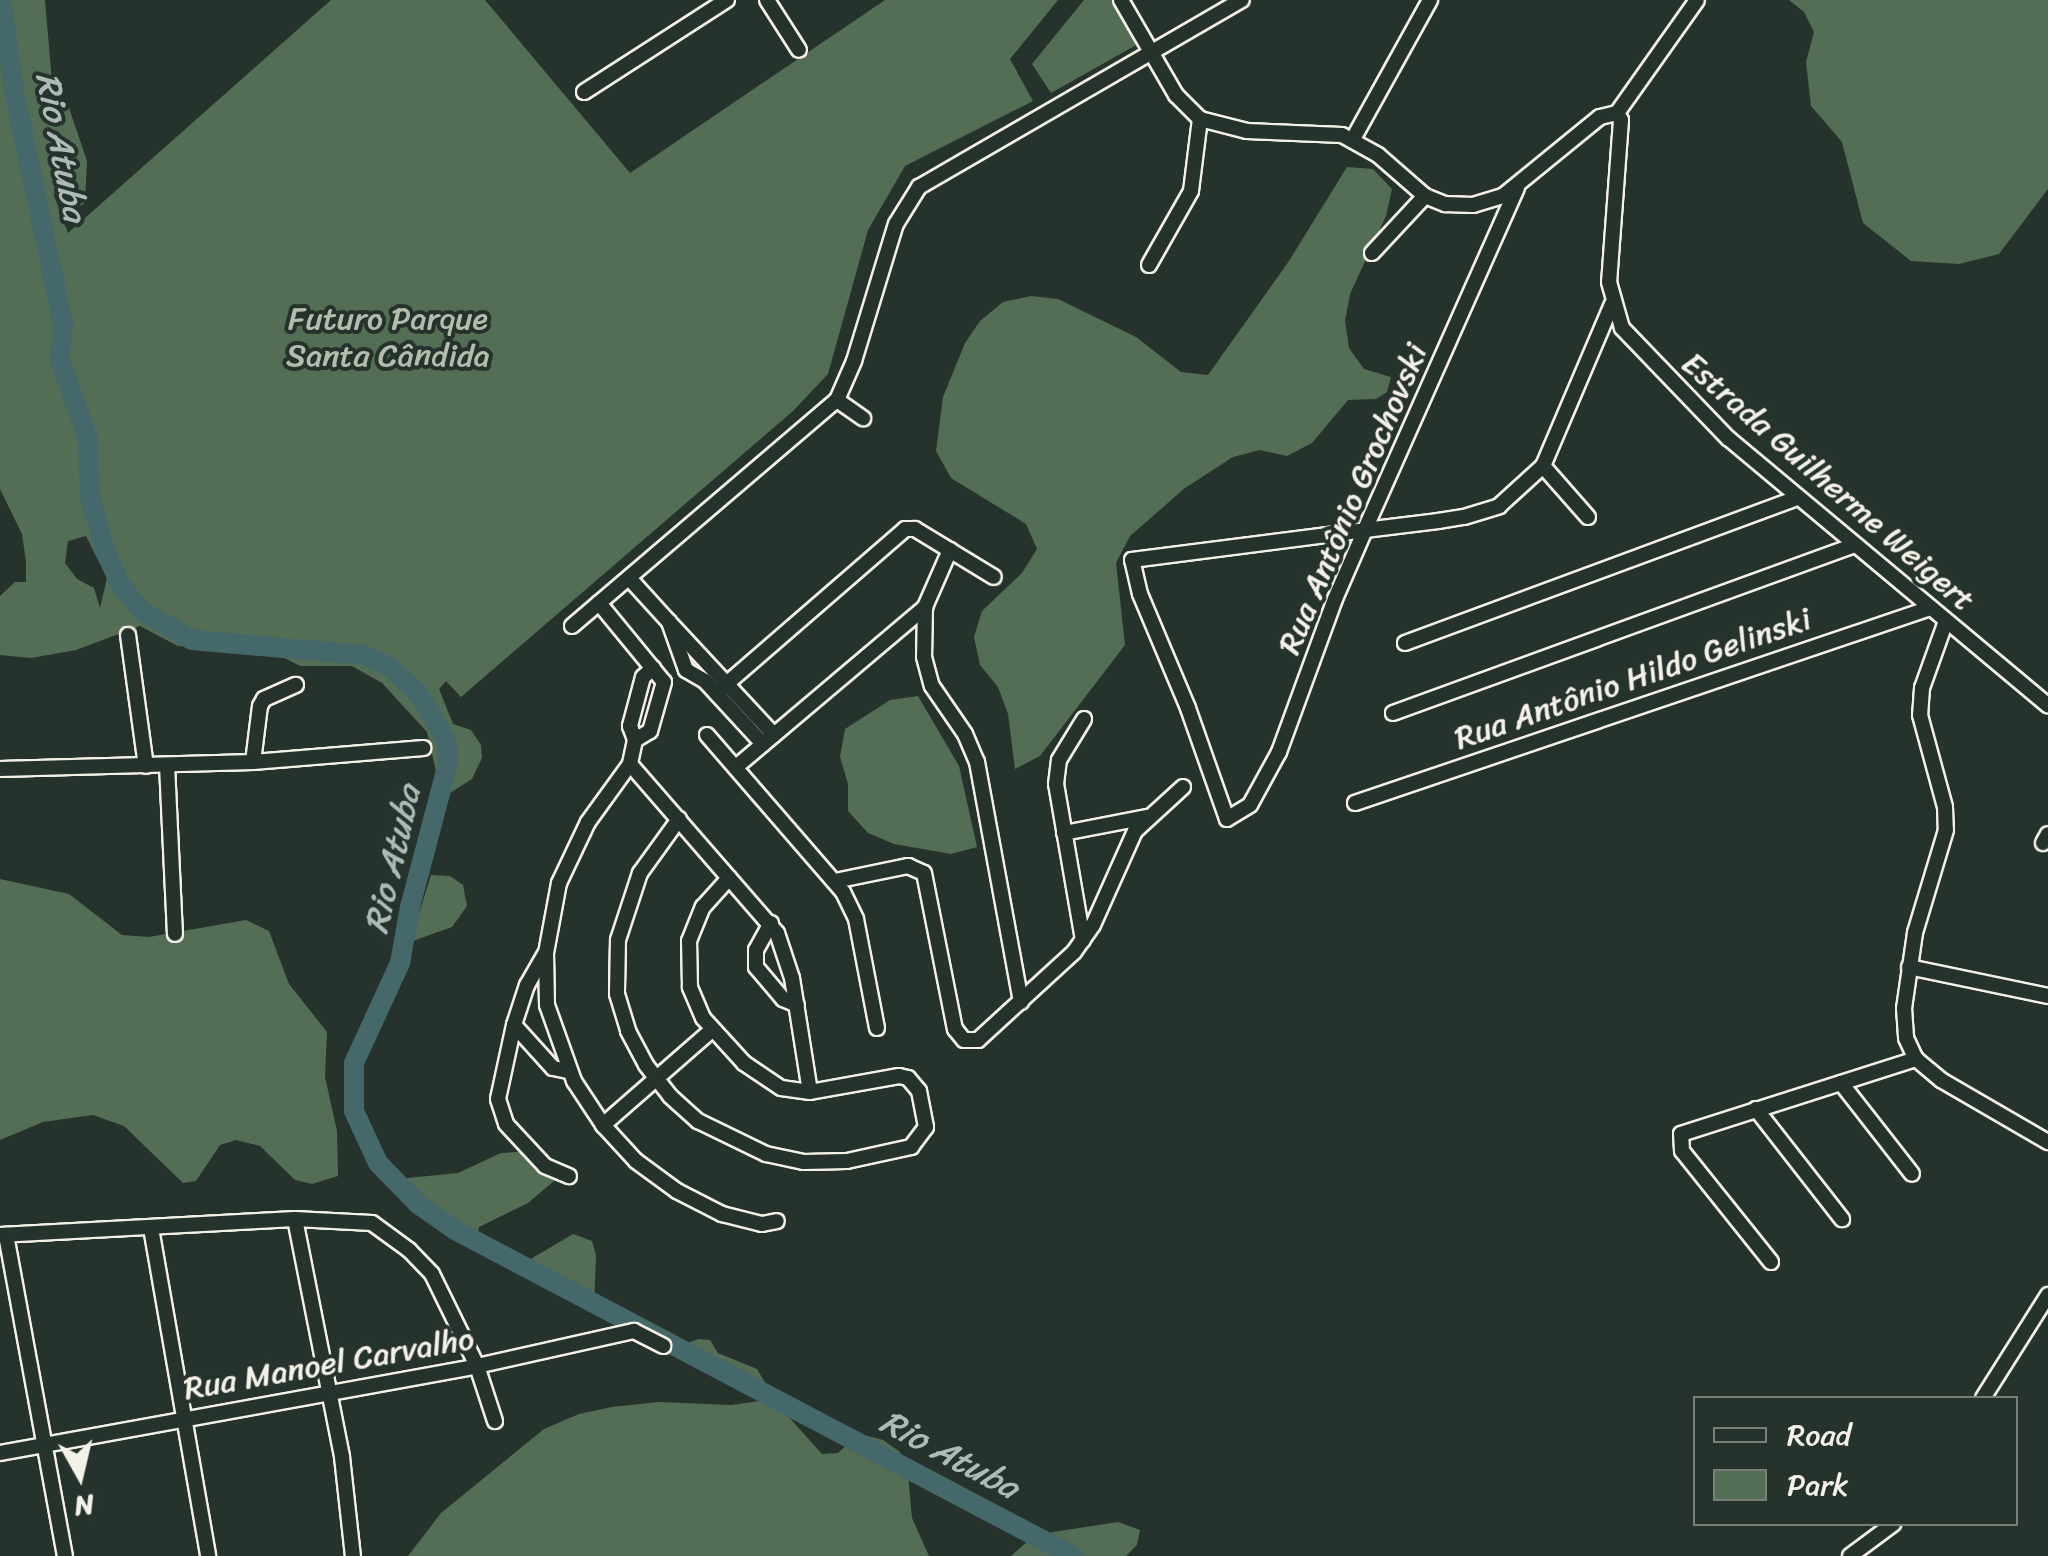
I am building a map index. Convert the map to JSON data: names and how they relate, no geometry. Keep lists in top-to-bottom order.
{
  "streets": {
    "street": [
      "Estrada Guilherme Weigert",
      "Rua Antônio Grochovski",
      "Rua Antônio Hildo Gelinski",
      "Rua Manoel Carvalho"
    ]
  },
  "crossings": [
    ["Estrada Guilherme Weigert", "Rua Antônio Hildo Gelinski"]
  ],
  "water": ["Rio Atuba"],
  "parks": ["Futuro Parque Santa Cândida"],
  "legend": ["Road", "Park"],
  "north": "bottom"
}
